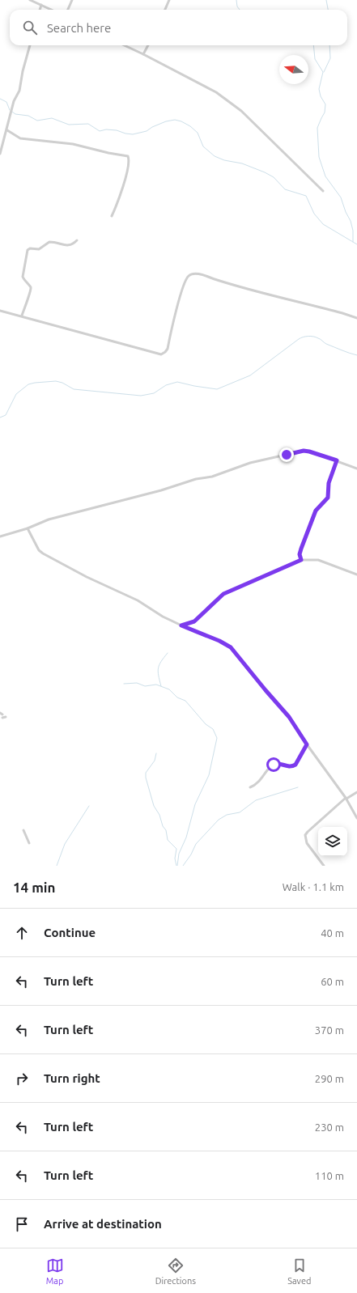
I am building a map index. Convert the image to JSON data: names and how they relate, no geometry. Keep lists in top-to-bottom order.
{
  "north": "left",
  "page": {
    "search": "Search here",
    "heading": ["14 min", "Walk · 1.1 km"],
    "list": [
      ["Continue", "40 m"],
      ["Turn left", "60 m"],
      ["Turn left", "370 m"],
      ["Turn right", "290 m"],
      ["Turn left", "230 m"],
      ["Turn left", "110 m"],
      "Arrive at destination"
    ],
    "nav": ["Map", "Directions", "Saved"]
  }
}
